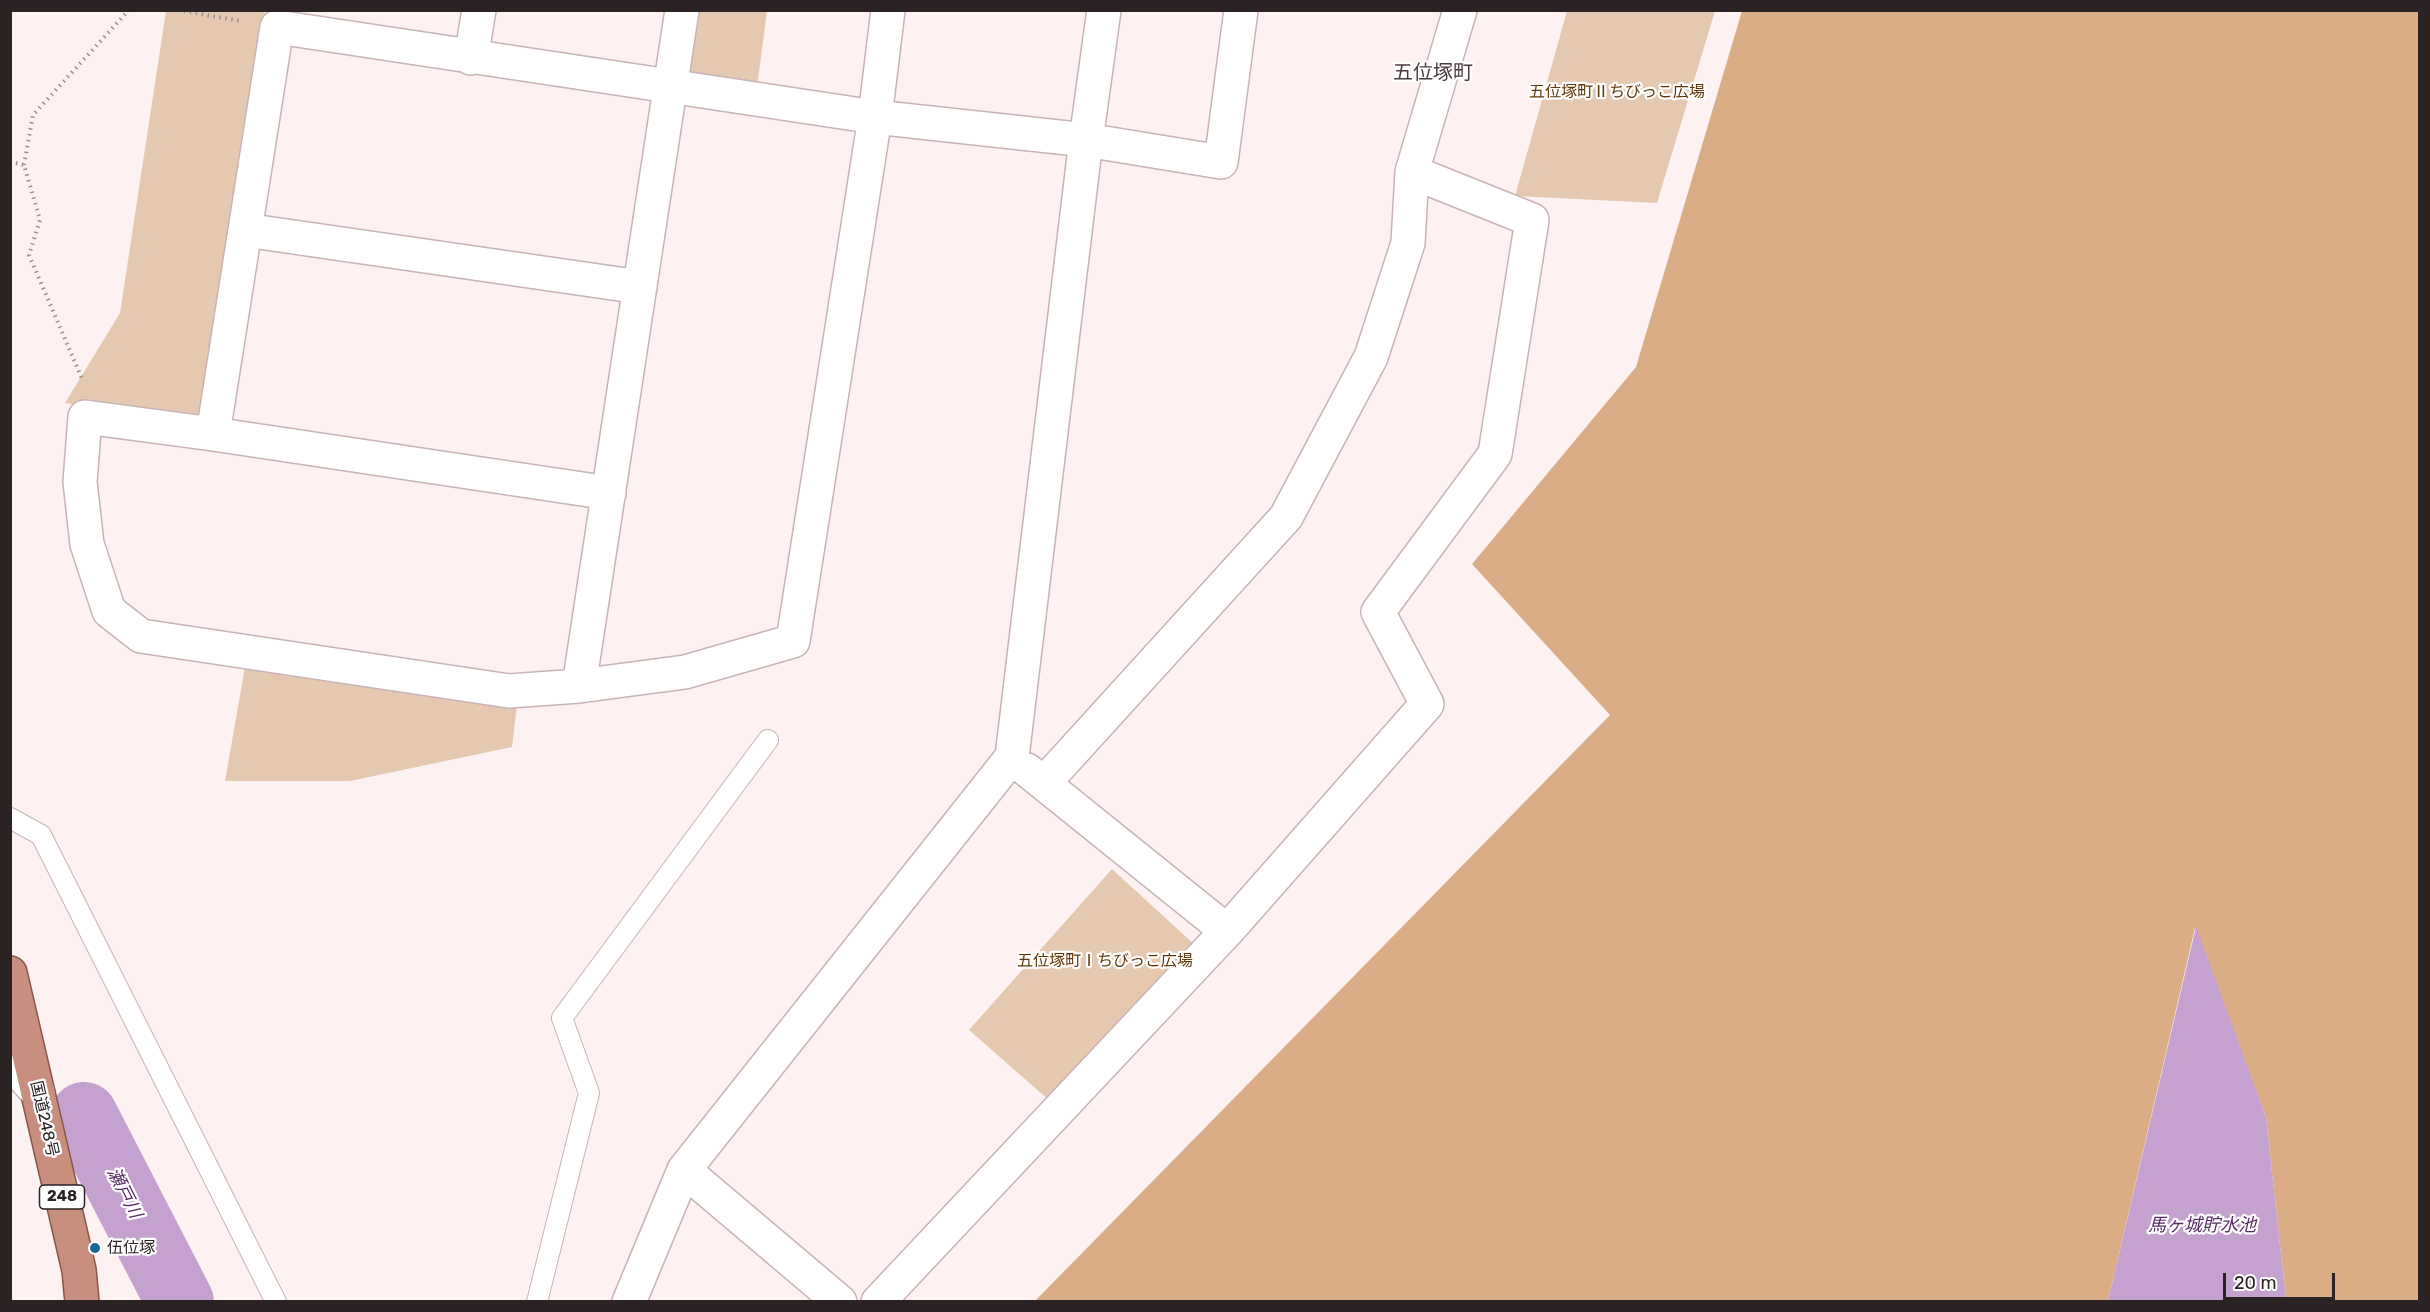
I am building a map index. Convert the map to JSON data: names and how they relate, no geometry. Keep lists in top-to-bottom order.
{
  "streets": {
    "highway": ["国道248号", "248"]
  },
  "districts": ["五位塚町"],
  "water": ["瀬戸川", "馬ヶ城貯水池"],
  "parks": ["五位塚町Ⅱちびっこ広場", "五位塚町Ⅰちびっこ広場"],
  "places": ["伍位塚"],
  "scale_bar": "20 m"
}
